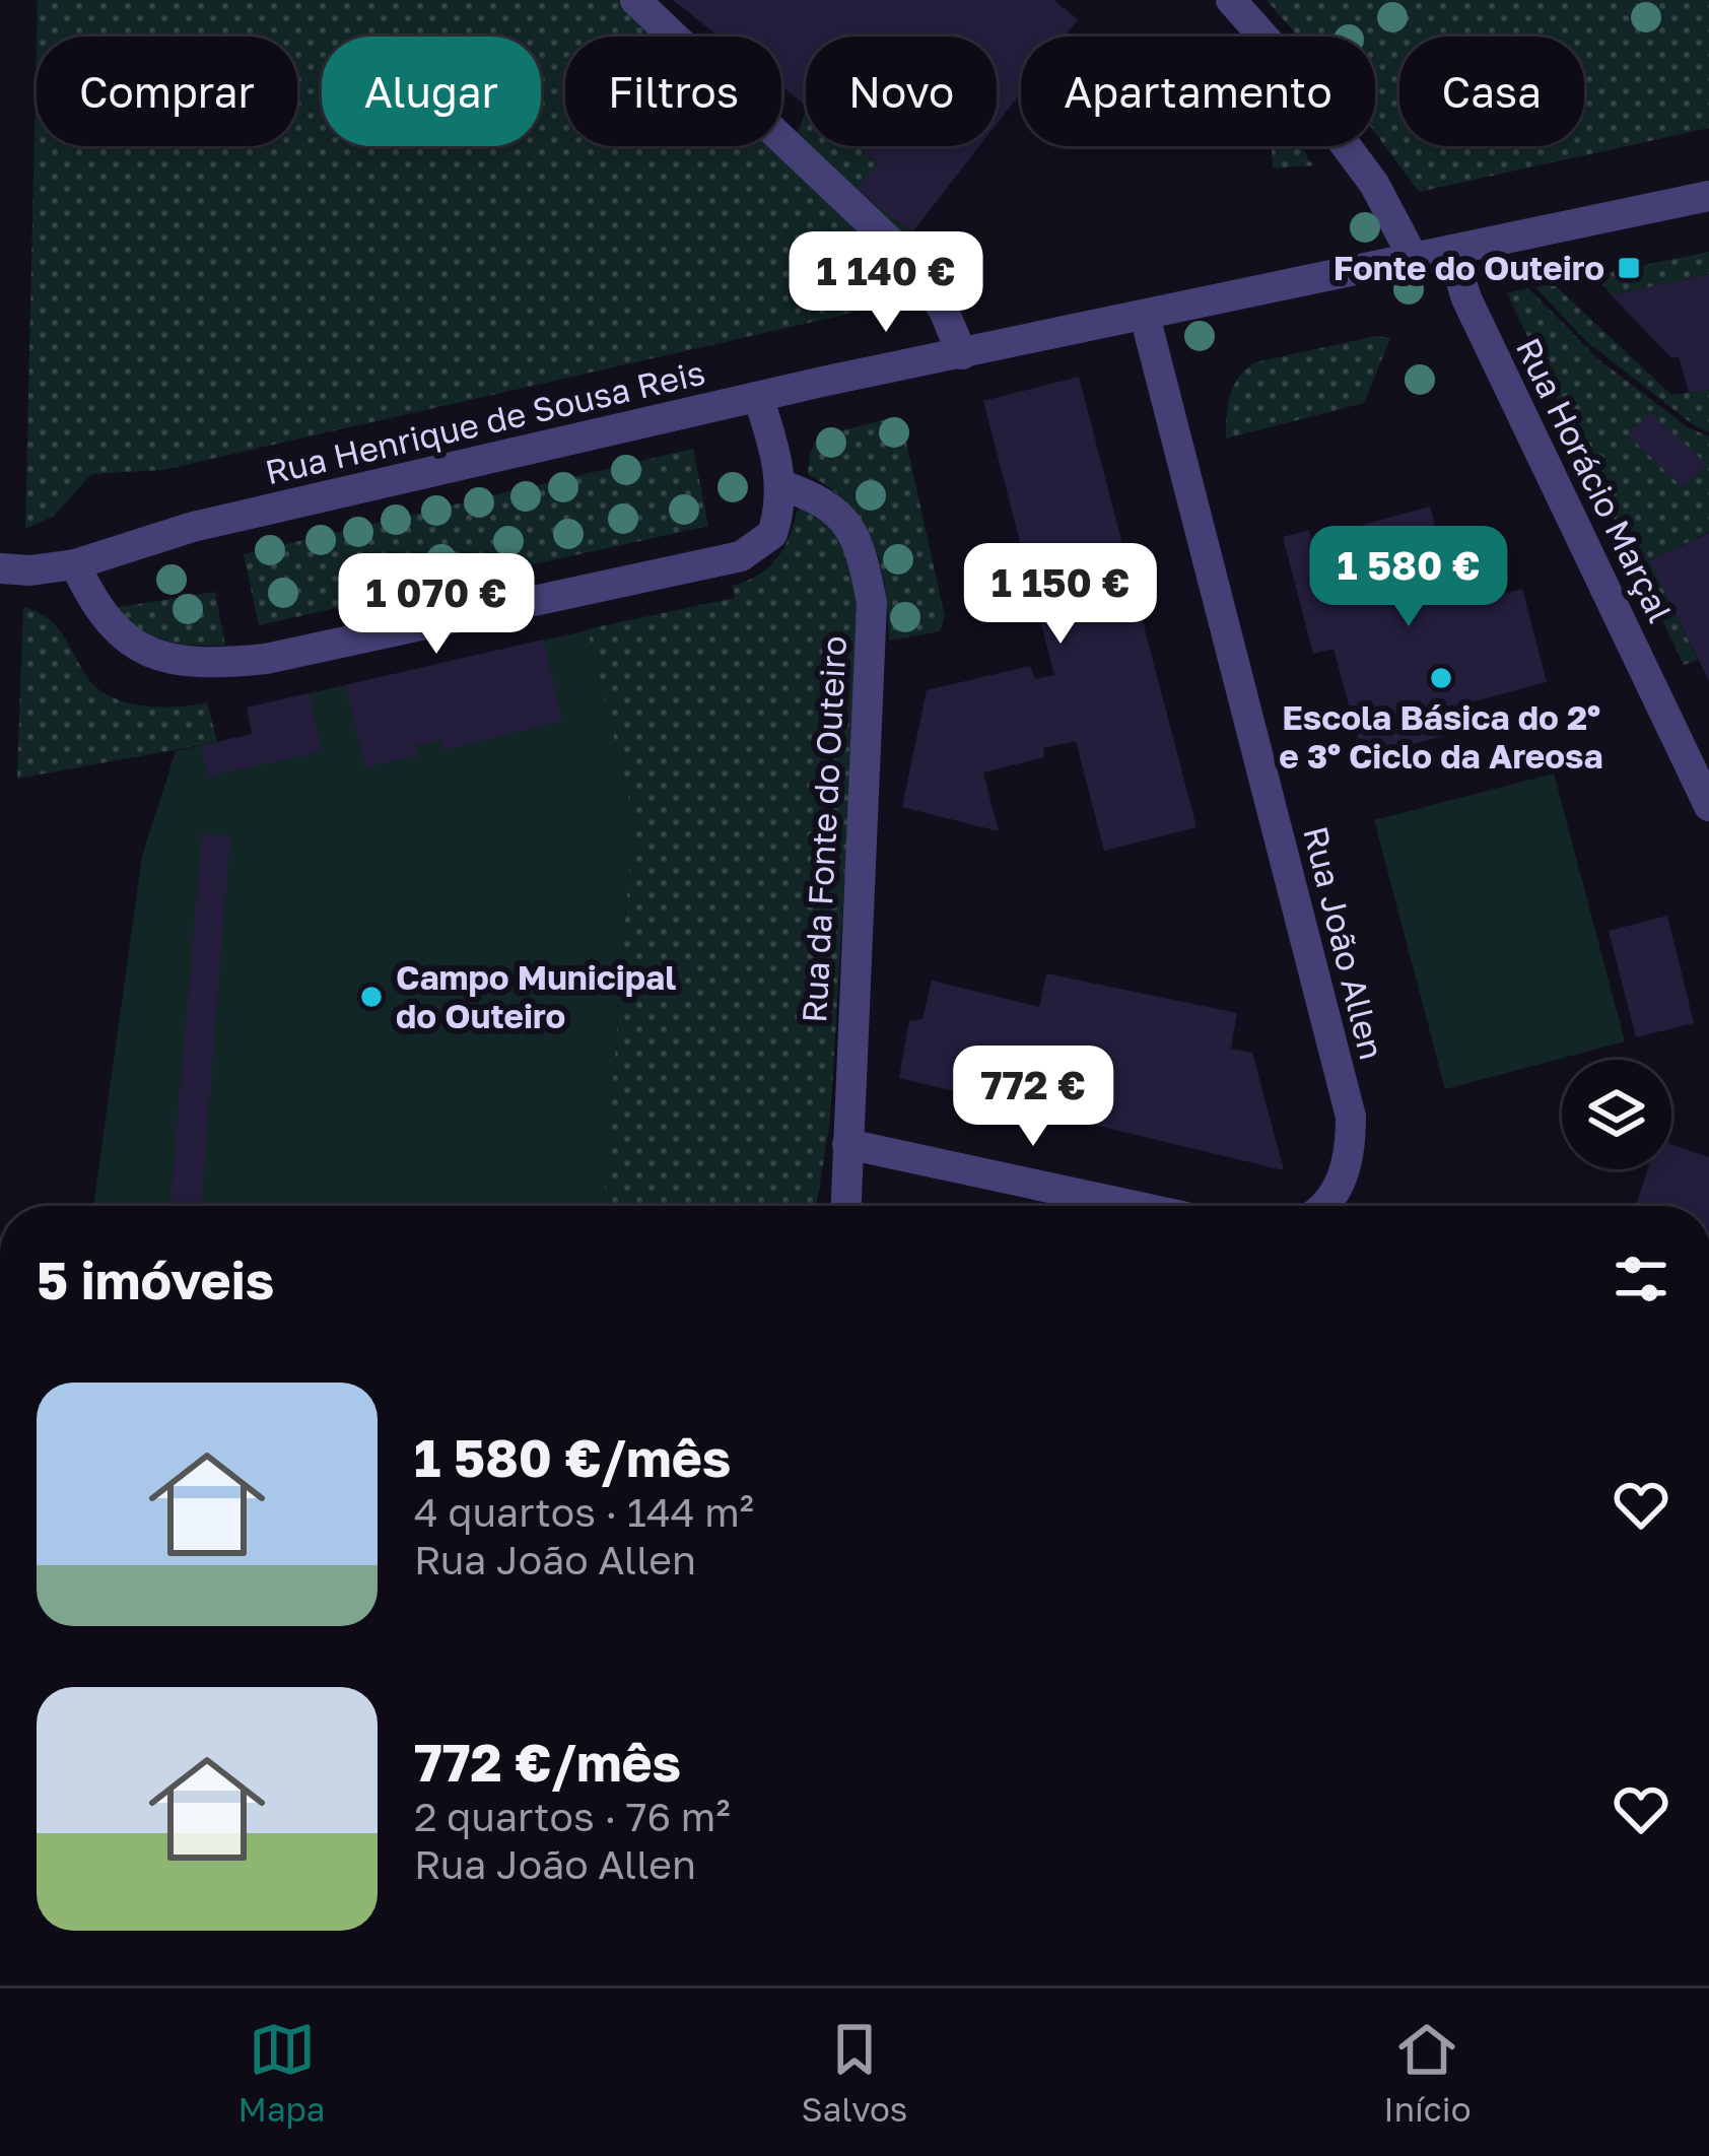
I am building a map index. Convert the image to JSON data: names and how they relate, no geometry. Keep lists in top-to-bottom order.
{
  "streets": {
    "street": [
      "Rua Henrique de Sousa Reis",
      "Rua Horácio Marçal",
      "Rua da Fonte do Outeiro",
      "Rua João Allen"
    ]
  },
  "crossings": [
    ["Rua Henrique de Sousa Reis", "Rua Horácio Marçal"],
    ["Rua Henrique de Sousa Reis", "Rua João Allen"]
  ],
  "places": {
    "transit": ["Fonte do Outeiro"],
    "other": ["Escola Básica do 2º e 3º Ciclo da Areosa", "Campo Municipal do Outeiro"]
  },
  "page": {
    "chip": [
      "Comprar",
      "Alugar",
      "Filtros",
      "Novo",
      "Apartamento",
      "Casa"
    ],
    "price": [
      "1 140 €",
      "1 580 €",
      "1 150 €",
      "1 070 €",
      "772 €"
    ],
    "heading": "5 imóveis",
    "list": [
      {
        "name": "1 580 €/mês",
        "note": "4 quartos · 144 m² · Rua João Allen"
      },
      {
        "name": "772 €/mês",
        "note": "2 quartos · 76 m² · Rua João Allen"
      }
    ],
    "tabs": ["Mapa", "Salvos", "Início"]
  }
}
